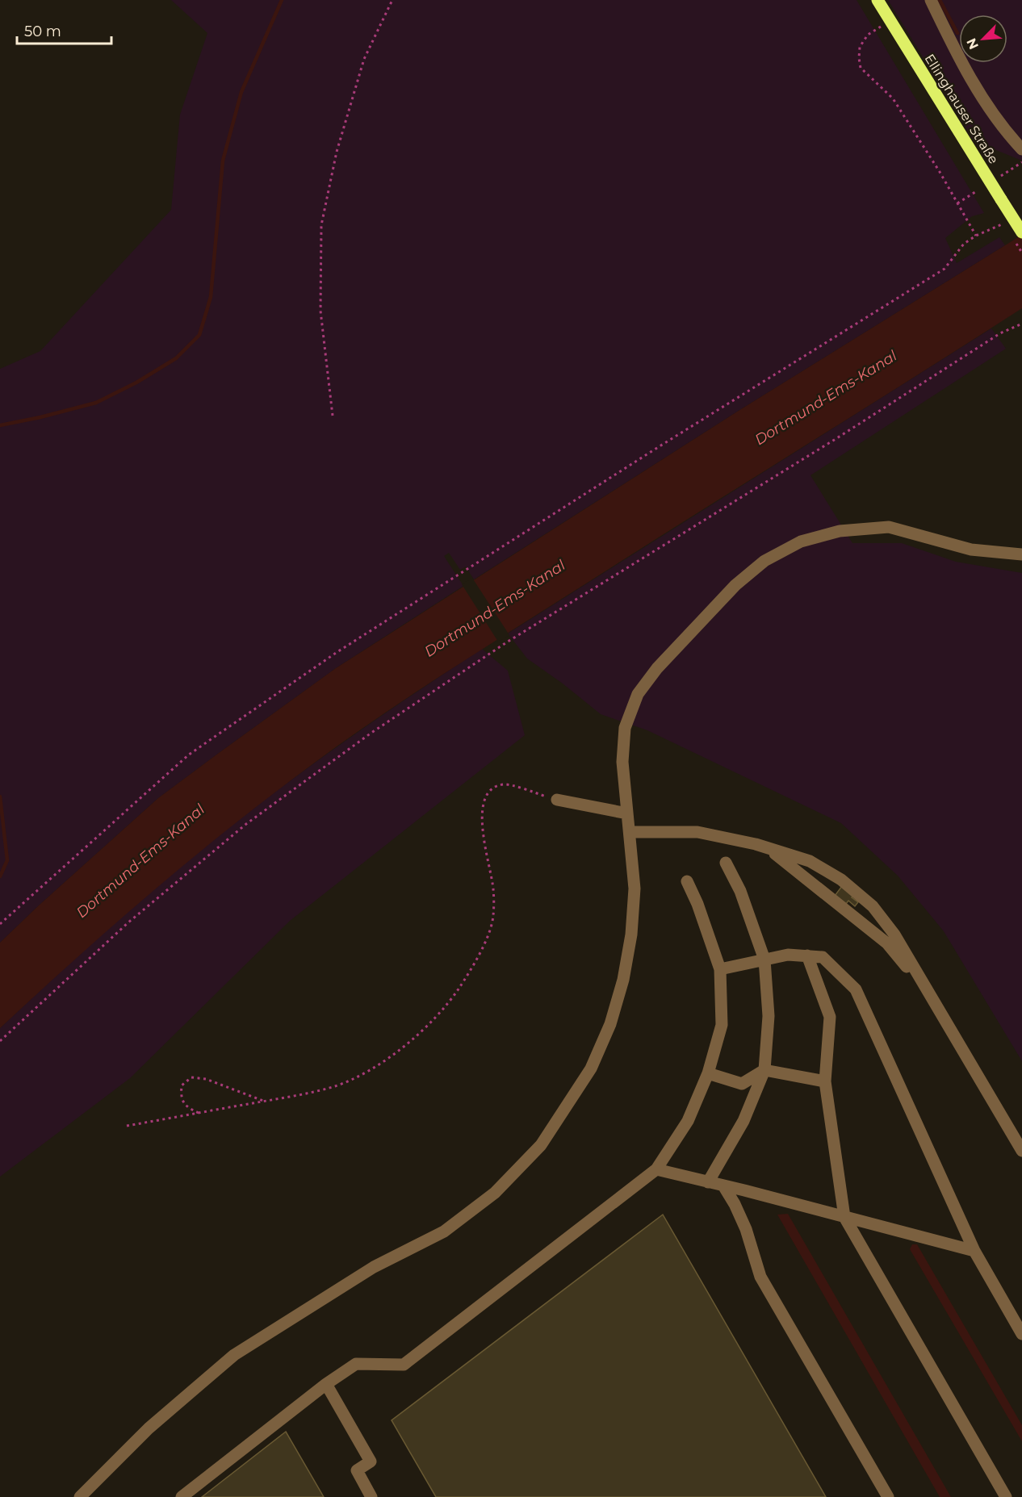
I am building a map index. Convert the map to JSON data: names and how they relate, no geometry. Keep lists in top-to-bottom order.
{
  "streets": {
    "main road": ["Ellinghauser Straße"]
  },
  "water": ["Dortmund-Ems-Kanal"],
  "scale_bar": "50 m",
  "north": "bottom left"
}
